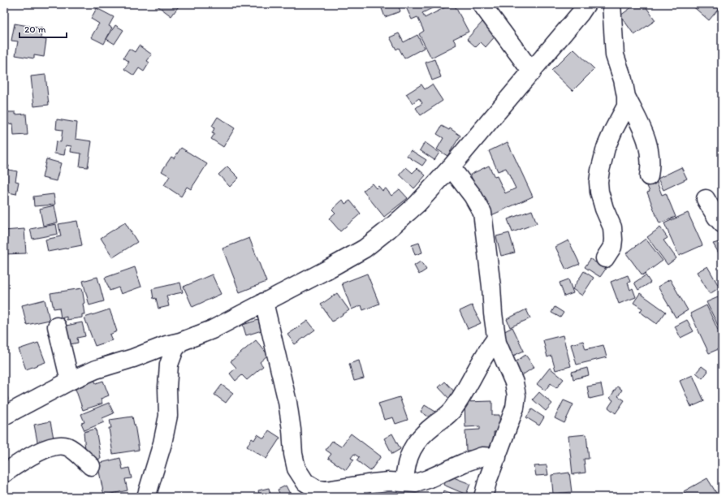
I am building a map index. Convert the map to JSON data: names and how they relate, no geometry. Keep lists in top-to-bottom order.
{
  "scale_bar": "20 m"
}
